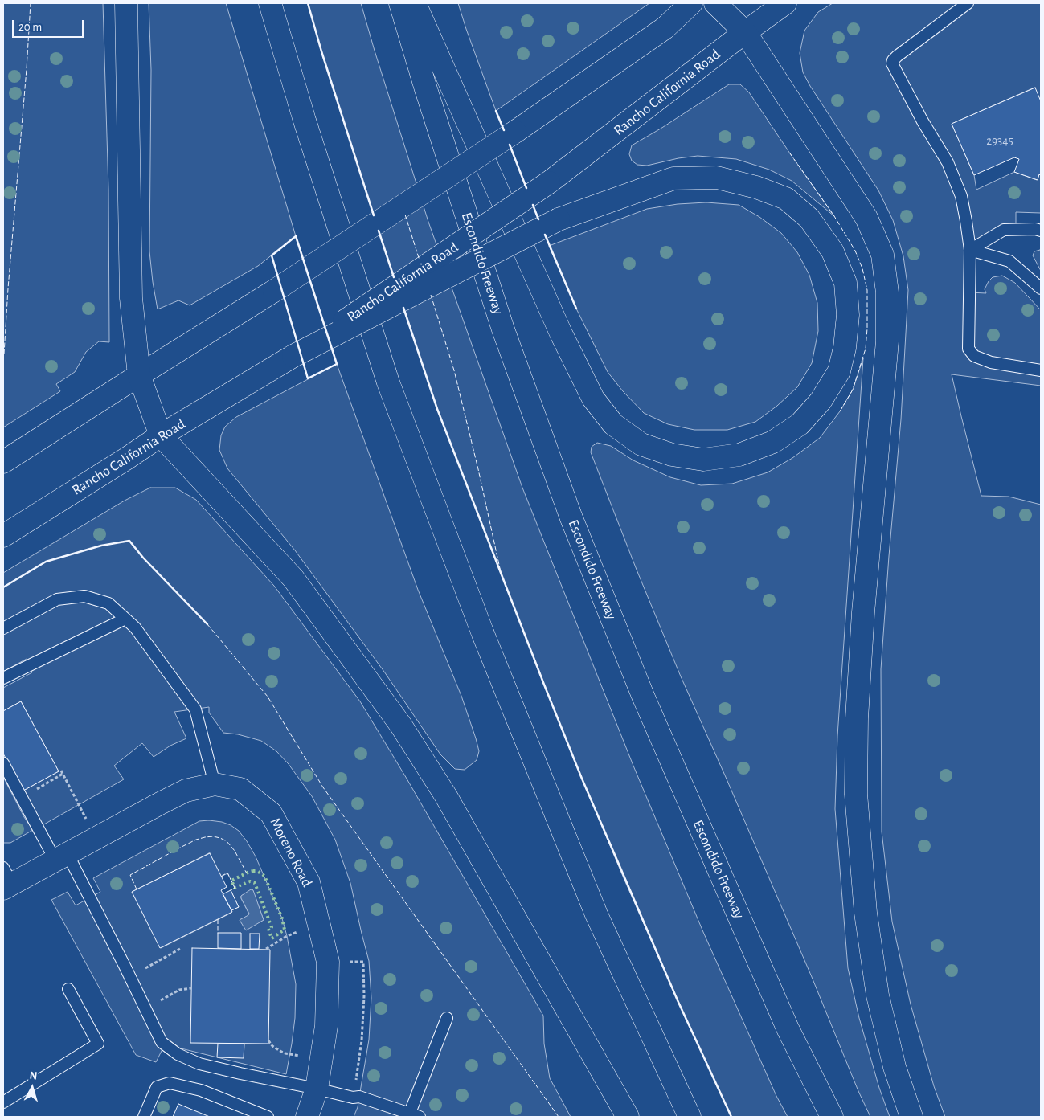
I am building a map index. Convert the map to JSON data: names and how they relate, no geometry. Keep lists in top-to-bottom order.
{
  "streets": {
    "main road": ["Rancho California Road", "Escondido Freeway", "Moreno Road"]
  },
  "house_numbers": ["29345"],
  "scale_bar": "20 m",
  "north": "top"
}
